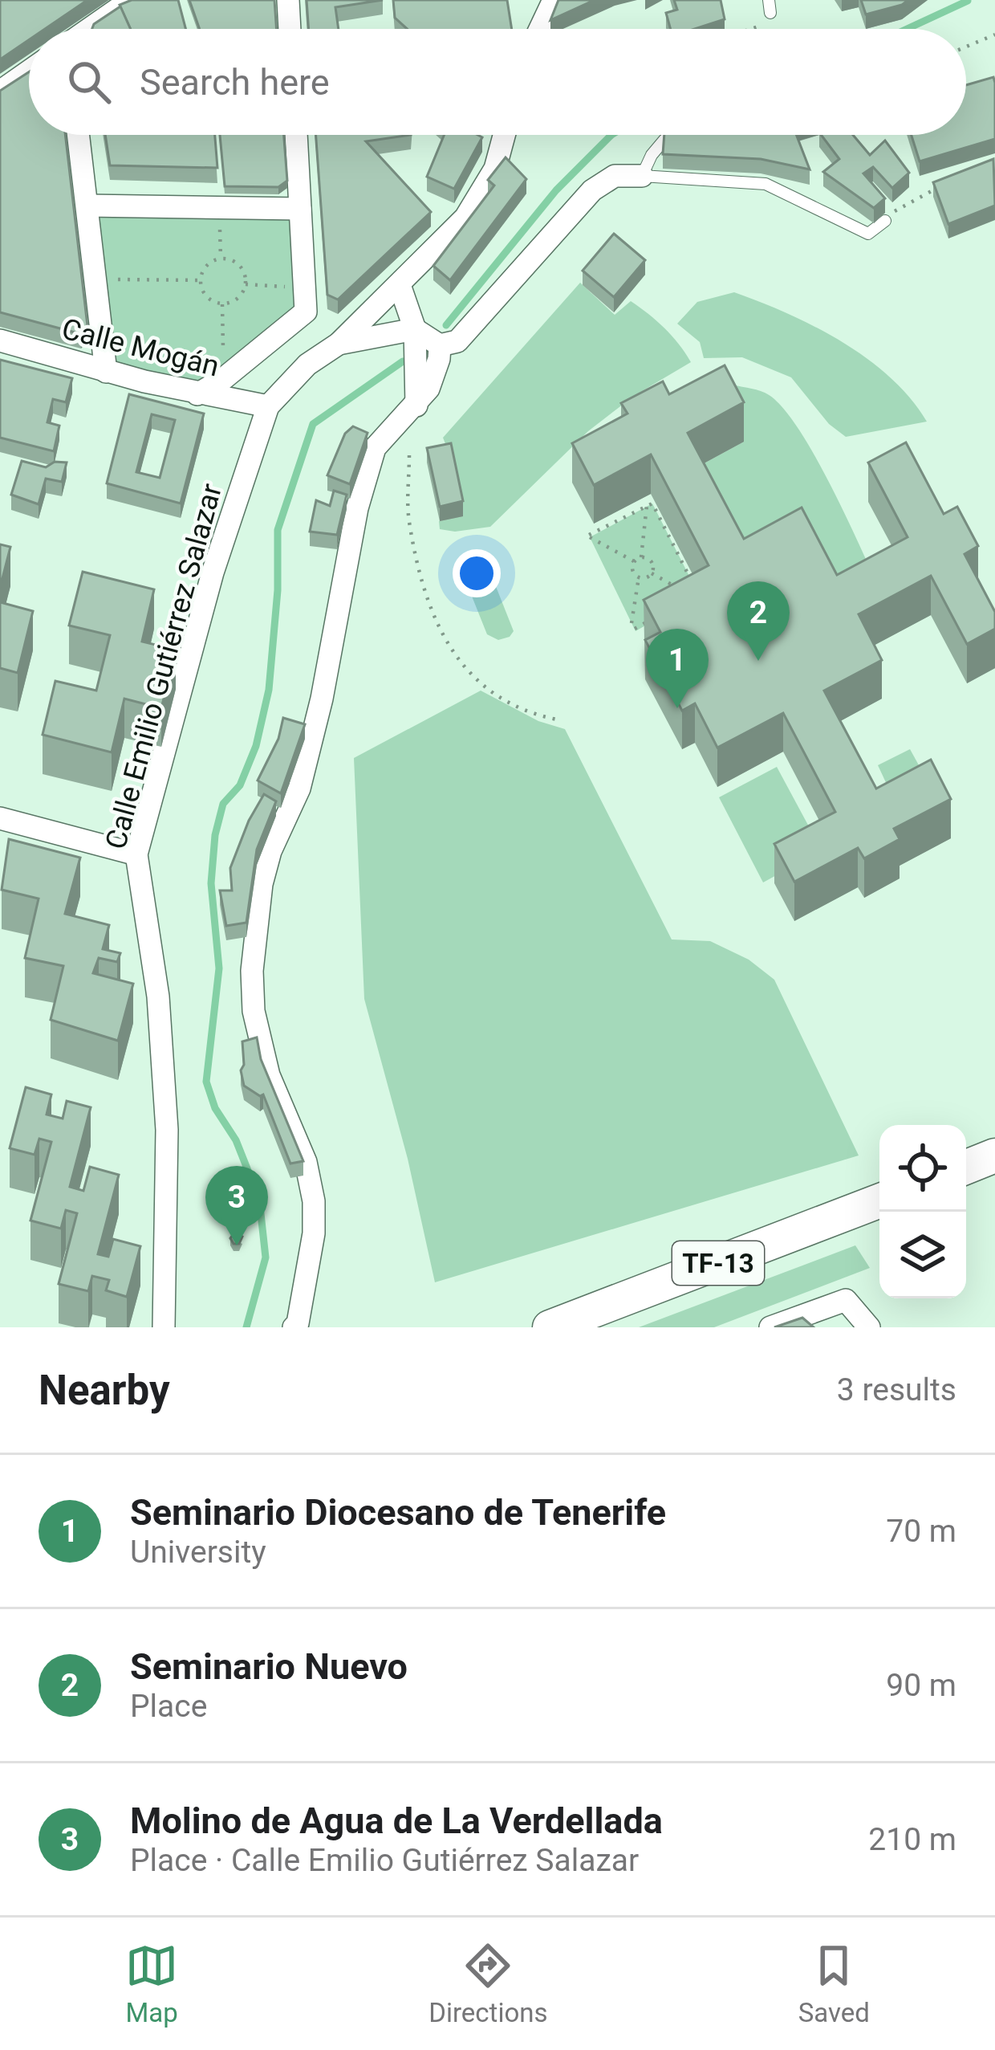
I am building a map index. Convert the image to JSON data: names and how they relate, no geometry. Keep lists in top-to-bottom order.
{
  "streets": {
    "main road": ["TF-13"],
    "street": ["Calle Mogán", "Calle Emilio Gutiérrez Salazar"]
  },
  "crossings": [
    ["Calle Mogán", "Calle Emilio Gutiérrez Salazar"]
  ],
  "page": {
    "search": "Search here",
    "pins": ["2", "1", "3"],
    "heading": ["Nearby", "3 results"],
    "list": [
      {
        "mark": "1",
        "name": "Seminario Diocesano de Tenerife",
        "note": "University",
        "value": "70 m"
      },
      {
        "mark": "2",
        "name": "Seminario Nuevo",
        "note": "Place",
        "value": "90 m"
      },
      {
        "mark": "3",
        "name": "Molino de Agua de La Verdellada",
        "note": "Place · Calle Emilio Gutiérrez Salazar",
        "value": "210 m"
      }
    ],
    "nav": ["Map", "Directions", "Saved"]
  }
}
